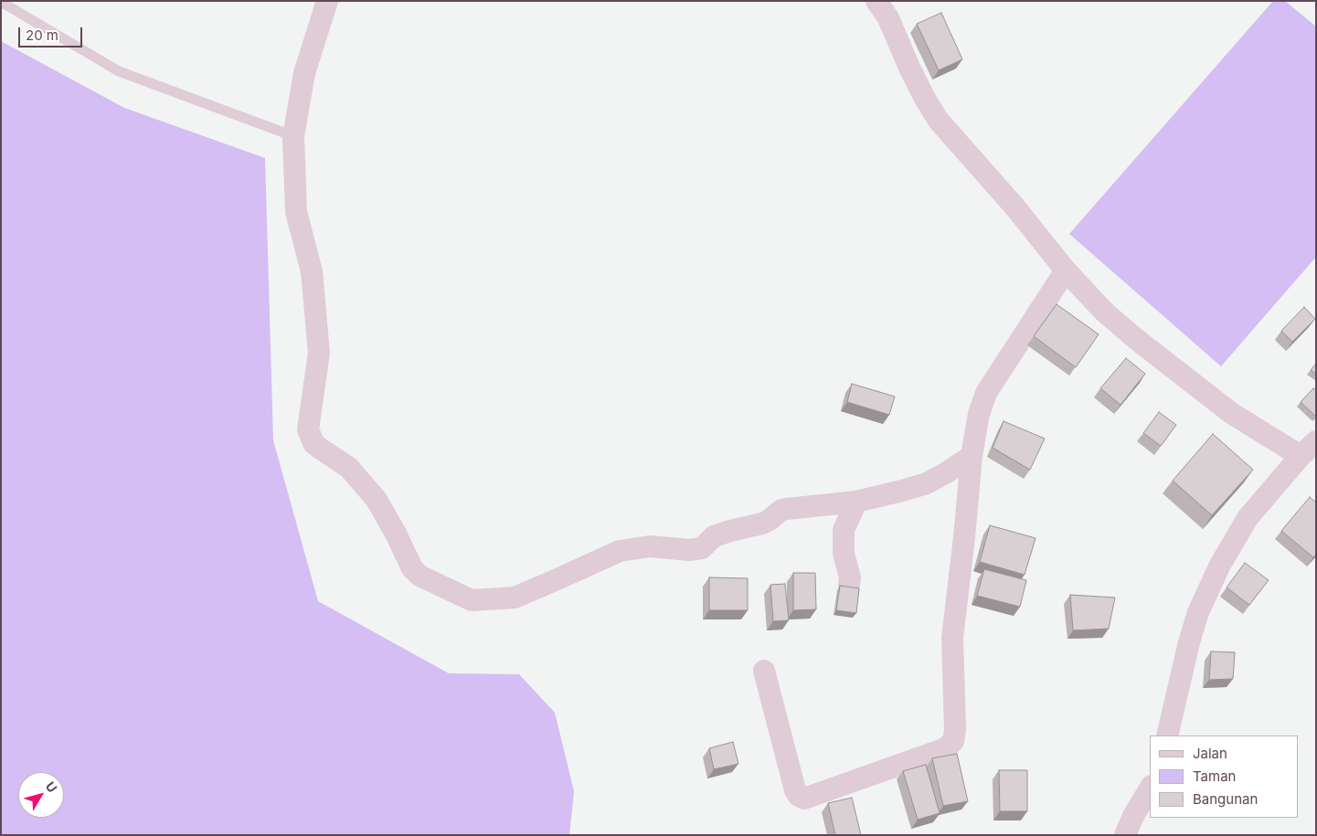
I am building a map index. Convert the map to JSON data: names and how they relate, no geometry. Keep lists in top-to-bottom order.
{
  "legend": ["Jalan", "Taman", "Bangunan"],
  "scale_bar": "20 m",
  "north": "top right"
}
